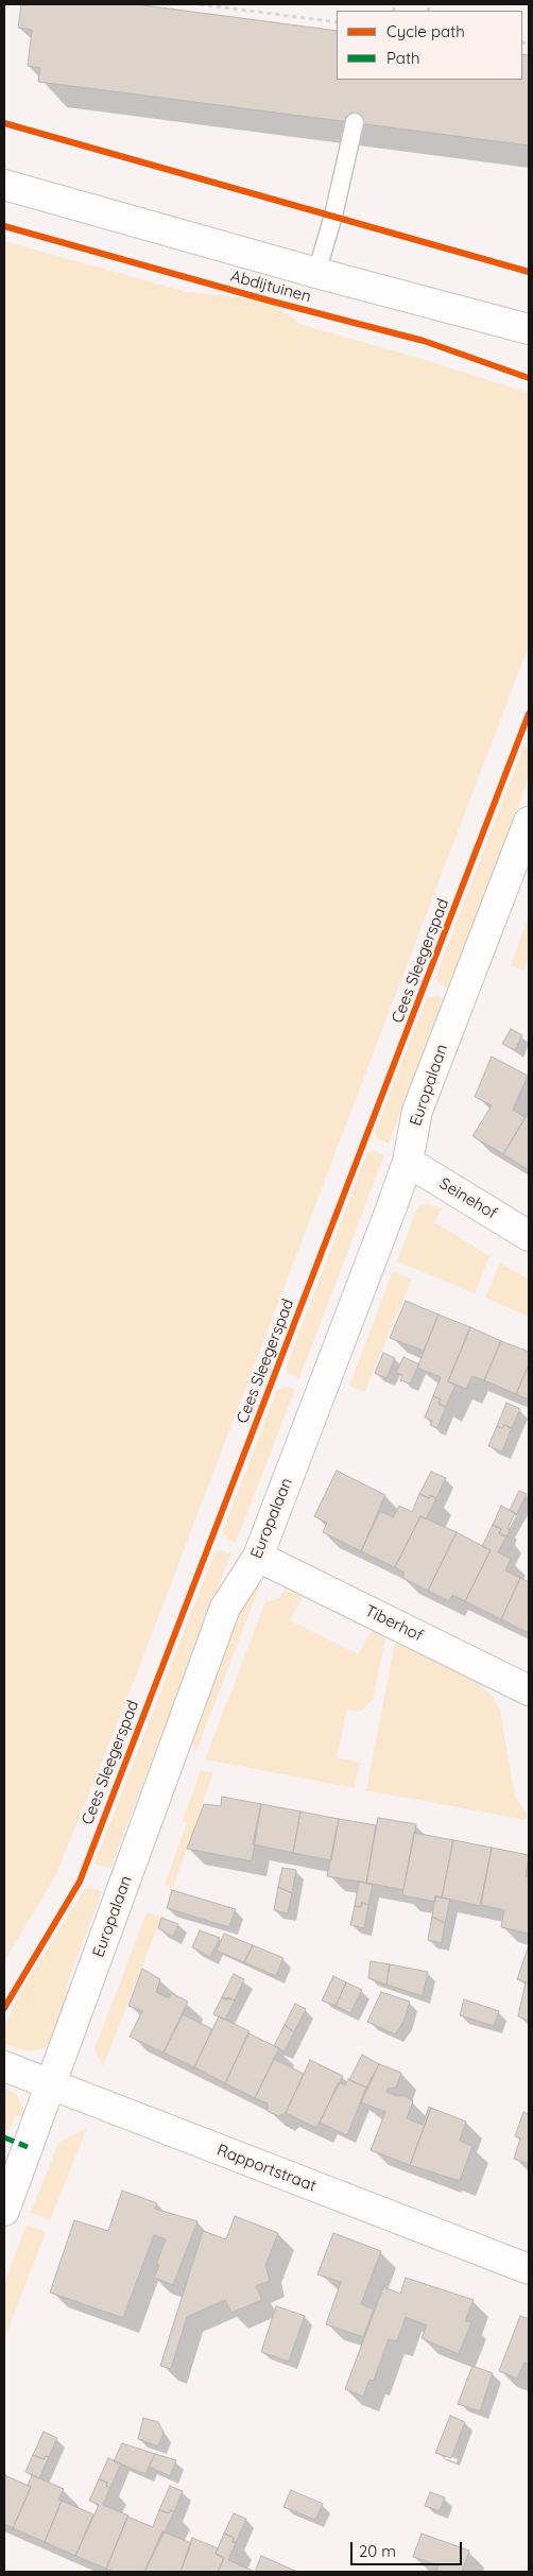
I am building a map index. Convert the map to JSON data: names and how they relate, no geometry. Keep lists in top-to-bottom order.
{
  "streets": {
    "street": [
      "Abdijtuinen",
      "Europalaan",
      "Seinehof",
      "Tiberhof",
      "Rapportstraat"
    ],
    "cycle path": ["Cees Sleegerspad"]
  },
  "crossings": [
    ["Europalaan", "Seinehof"],
    ["Europalaan", "Tiberhof"],
    ["Europalaan", "Rapportstraat"]
  ],
  "legend": ["Cycle path", "Path"],
  "scale_bar": "20 m"
}
